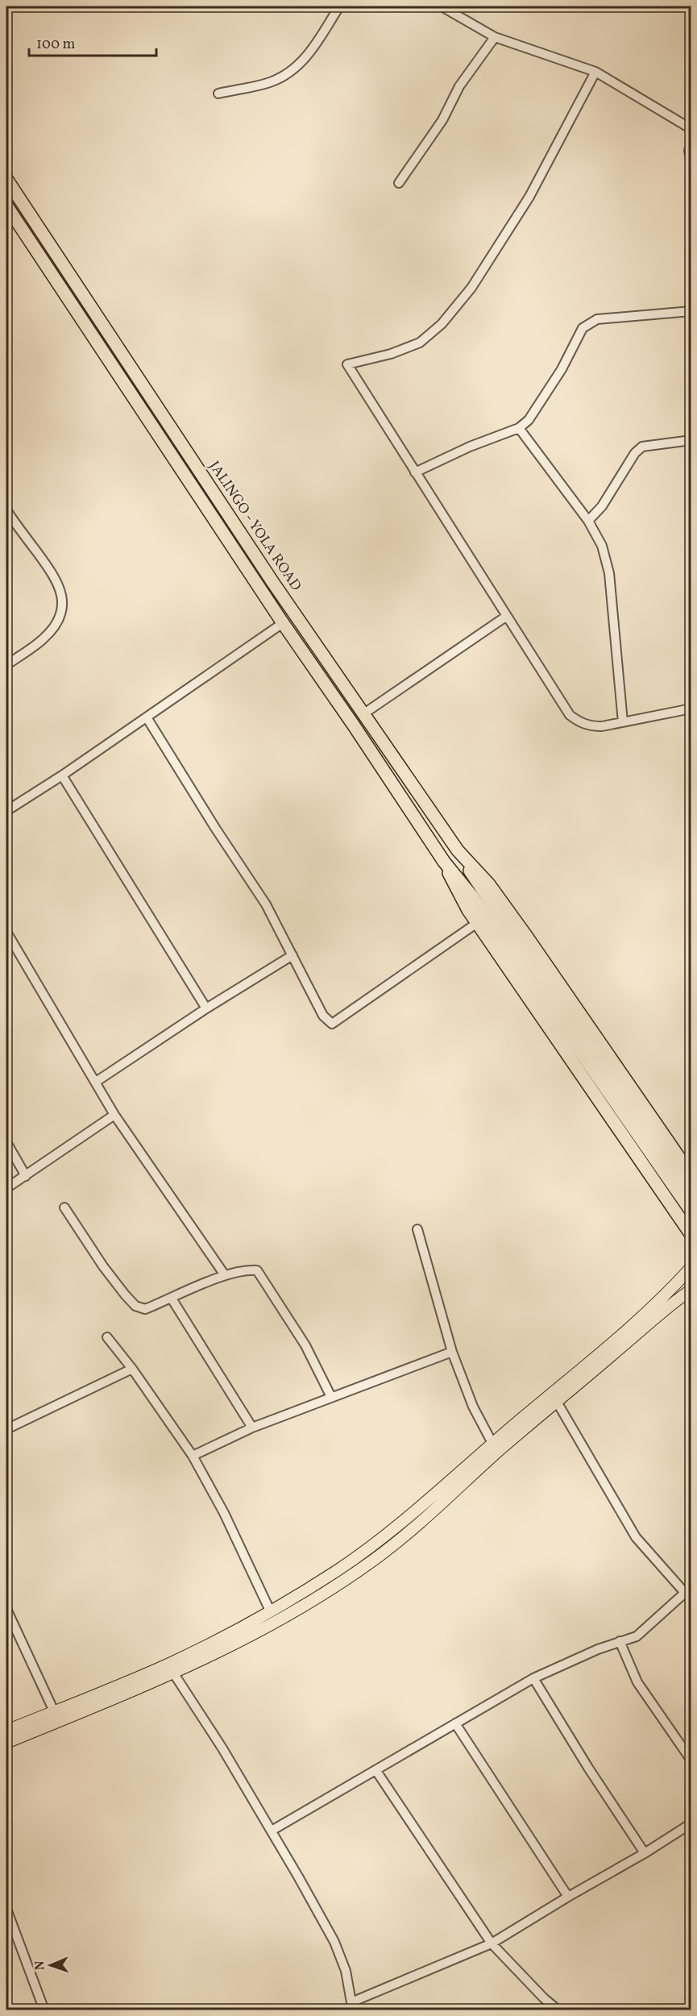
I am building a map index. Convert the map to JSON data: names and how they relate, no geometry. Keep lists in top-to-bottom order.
{
  "streets": {
    "highway": ["JALINGO - YOLA ROAD"]
  },
  "scale_bar": "100 m",
  "north": "left"
}
